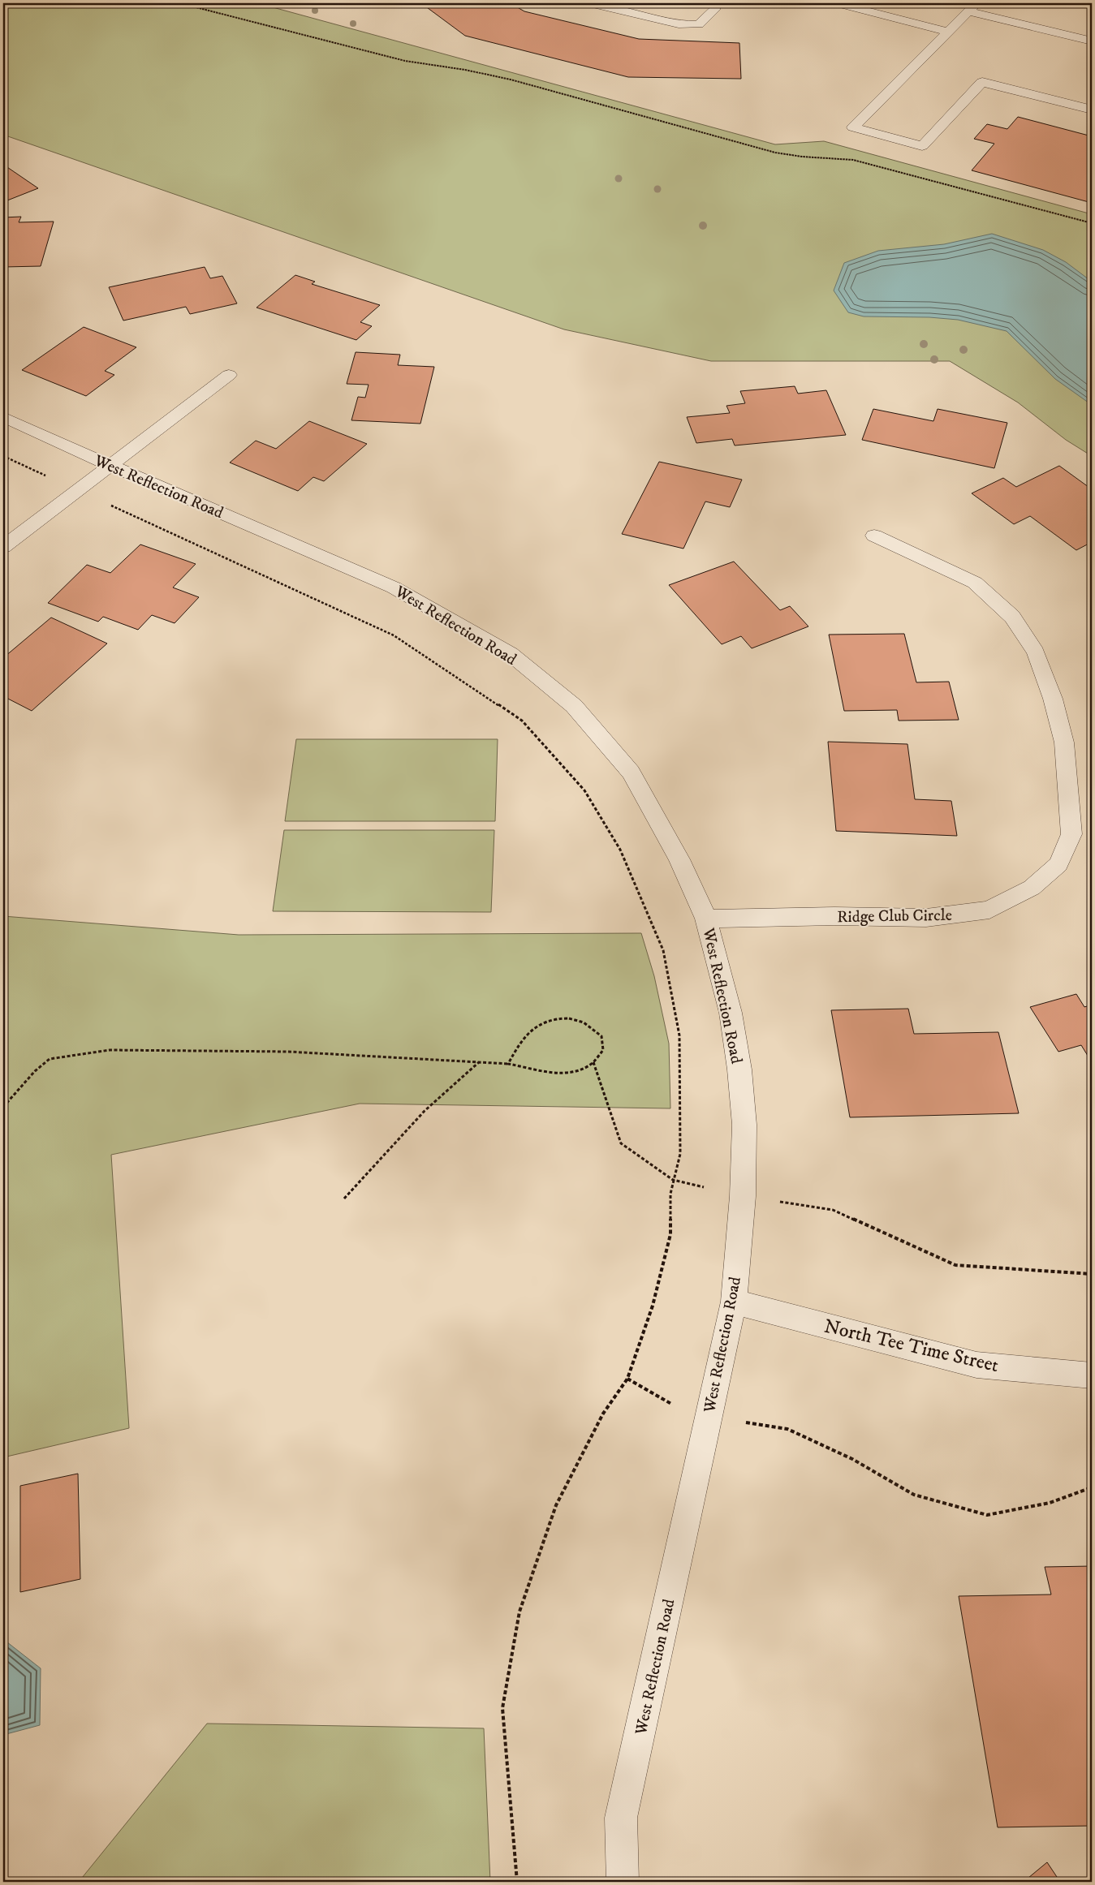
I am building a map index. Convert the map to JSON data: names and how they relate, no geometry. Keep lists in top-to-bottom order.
{
  "streets": {
    "street": ["West Reflection Road", "Ridge Club Circle", "North Tee Time Street"]
  },
  "crossings": [
    ["West Reflection Road", "Ridge Club Circle"],
    ["West Reflection Road", "North Tee Time Street"]
  ]
}
